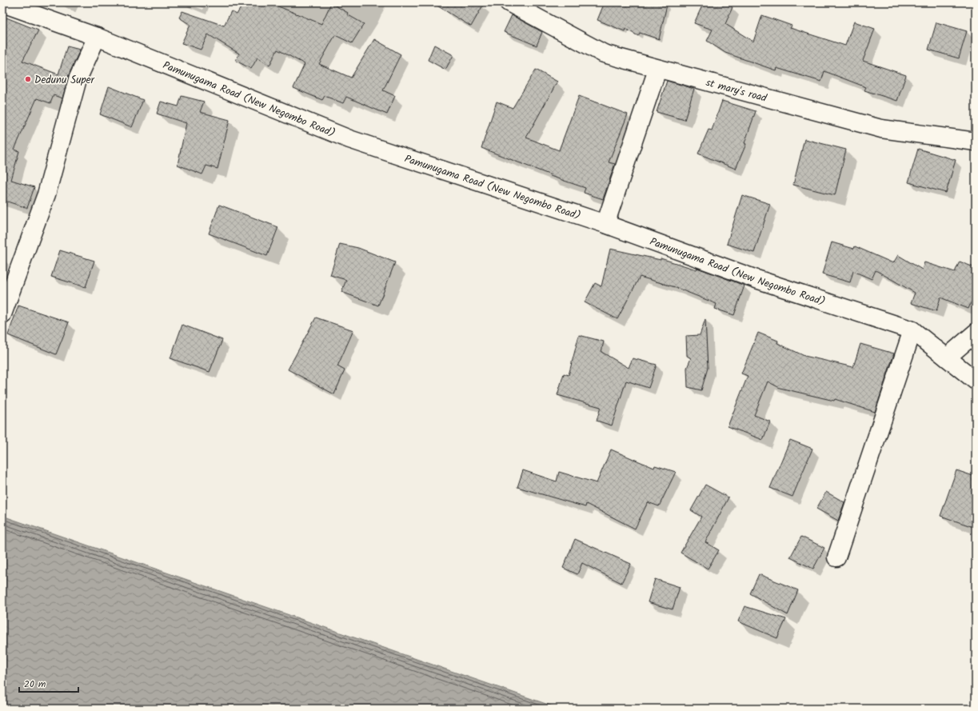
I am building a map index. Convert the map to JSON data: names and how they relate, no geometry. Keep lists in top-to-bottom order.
{
  "streets": {
    "street": ["st mary's road", "Pamunugama Road (New Negombo Road)"]
  },
  "places": ["Dedunu Super"],
  "scale_bar": "20 m"
}
